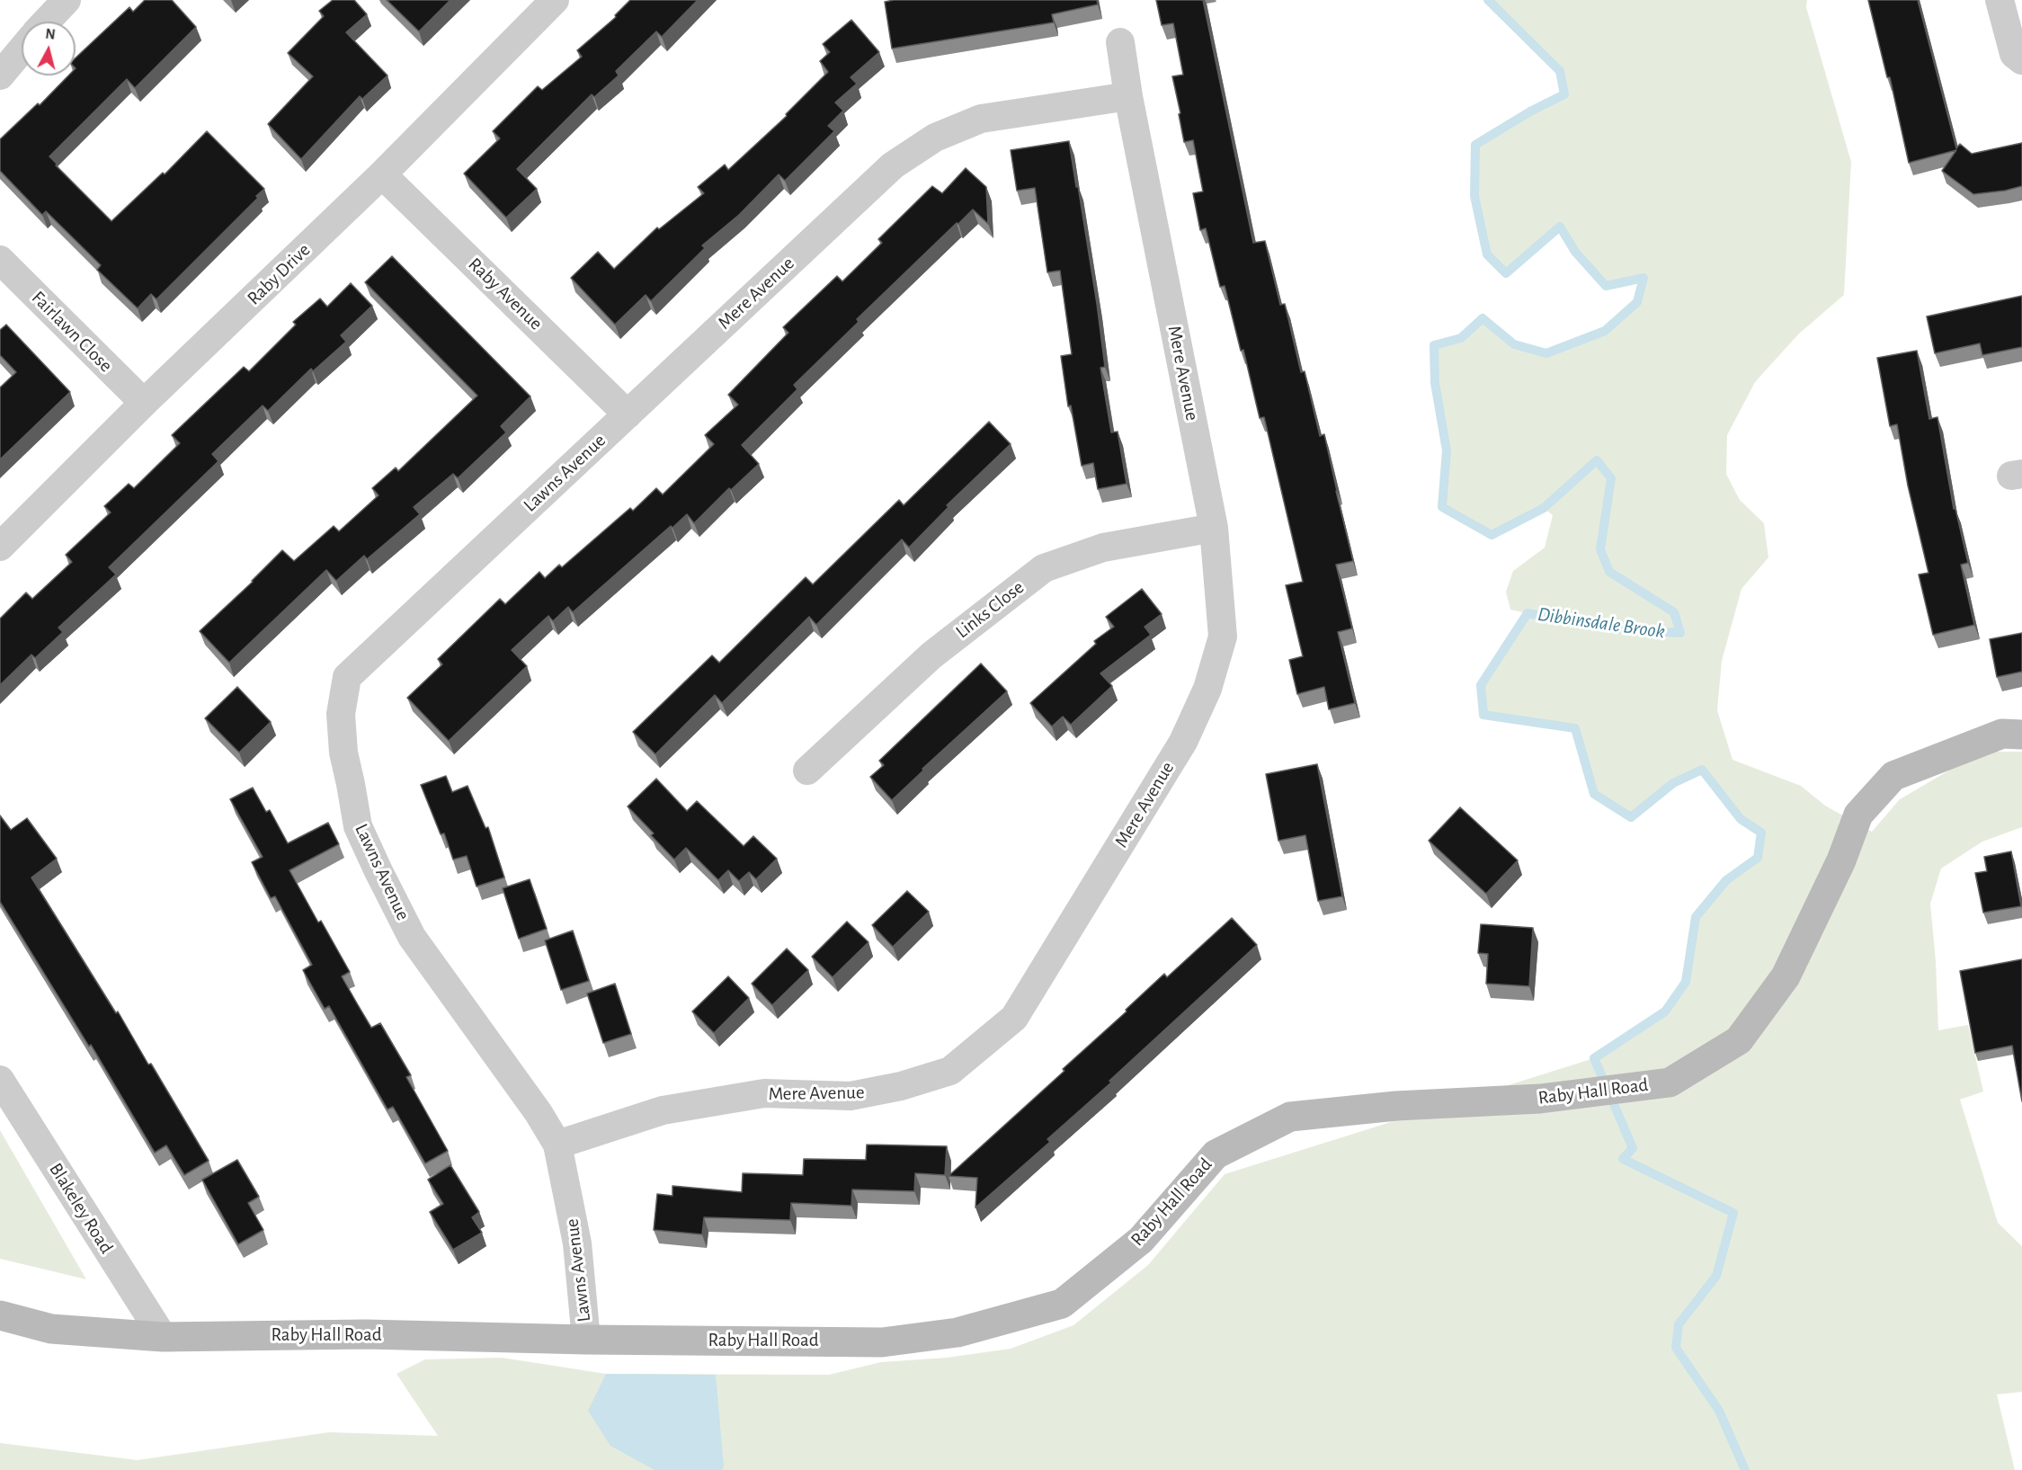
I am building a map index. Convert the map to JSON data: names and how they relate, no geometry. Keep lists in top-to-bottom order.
{
  "streets": {
    "street": [
      "Raby Drive",
      "Mere Avenue",
      "Raby Avenue",
      "Fairlawn Close",
      "Lawns Avenue",
      "Links Close",
      "Raby Hall Road",
      "Blakeley Road"
    ]
  },
  "crossings": [
    ["Raby Drive", "Raby Avenue"],
    ["Raby Drive", "Fairlawn Close"],
    ["Mere Avenue", "Raby Avenue"],
    ["Mere Avenue", "Lawns Avenue"],
    ["Mere Avenue", "Links Close"],
    ["Raby Avenue", "Lawns Avenue"],
    ["Lawns Avenue", "Raby Hall Road"],
    ["Raby Hall Road", "Blakeley Road"]
  ],
  "water": ["Dibbinsdale Brook"],
  "north": "top"
}
